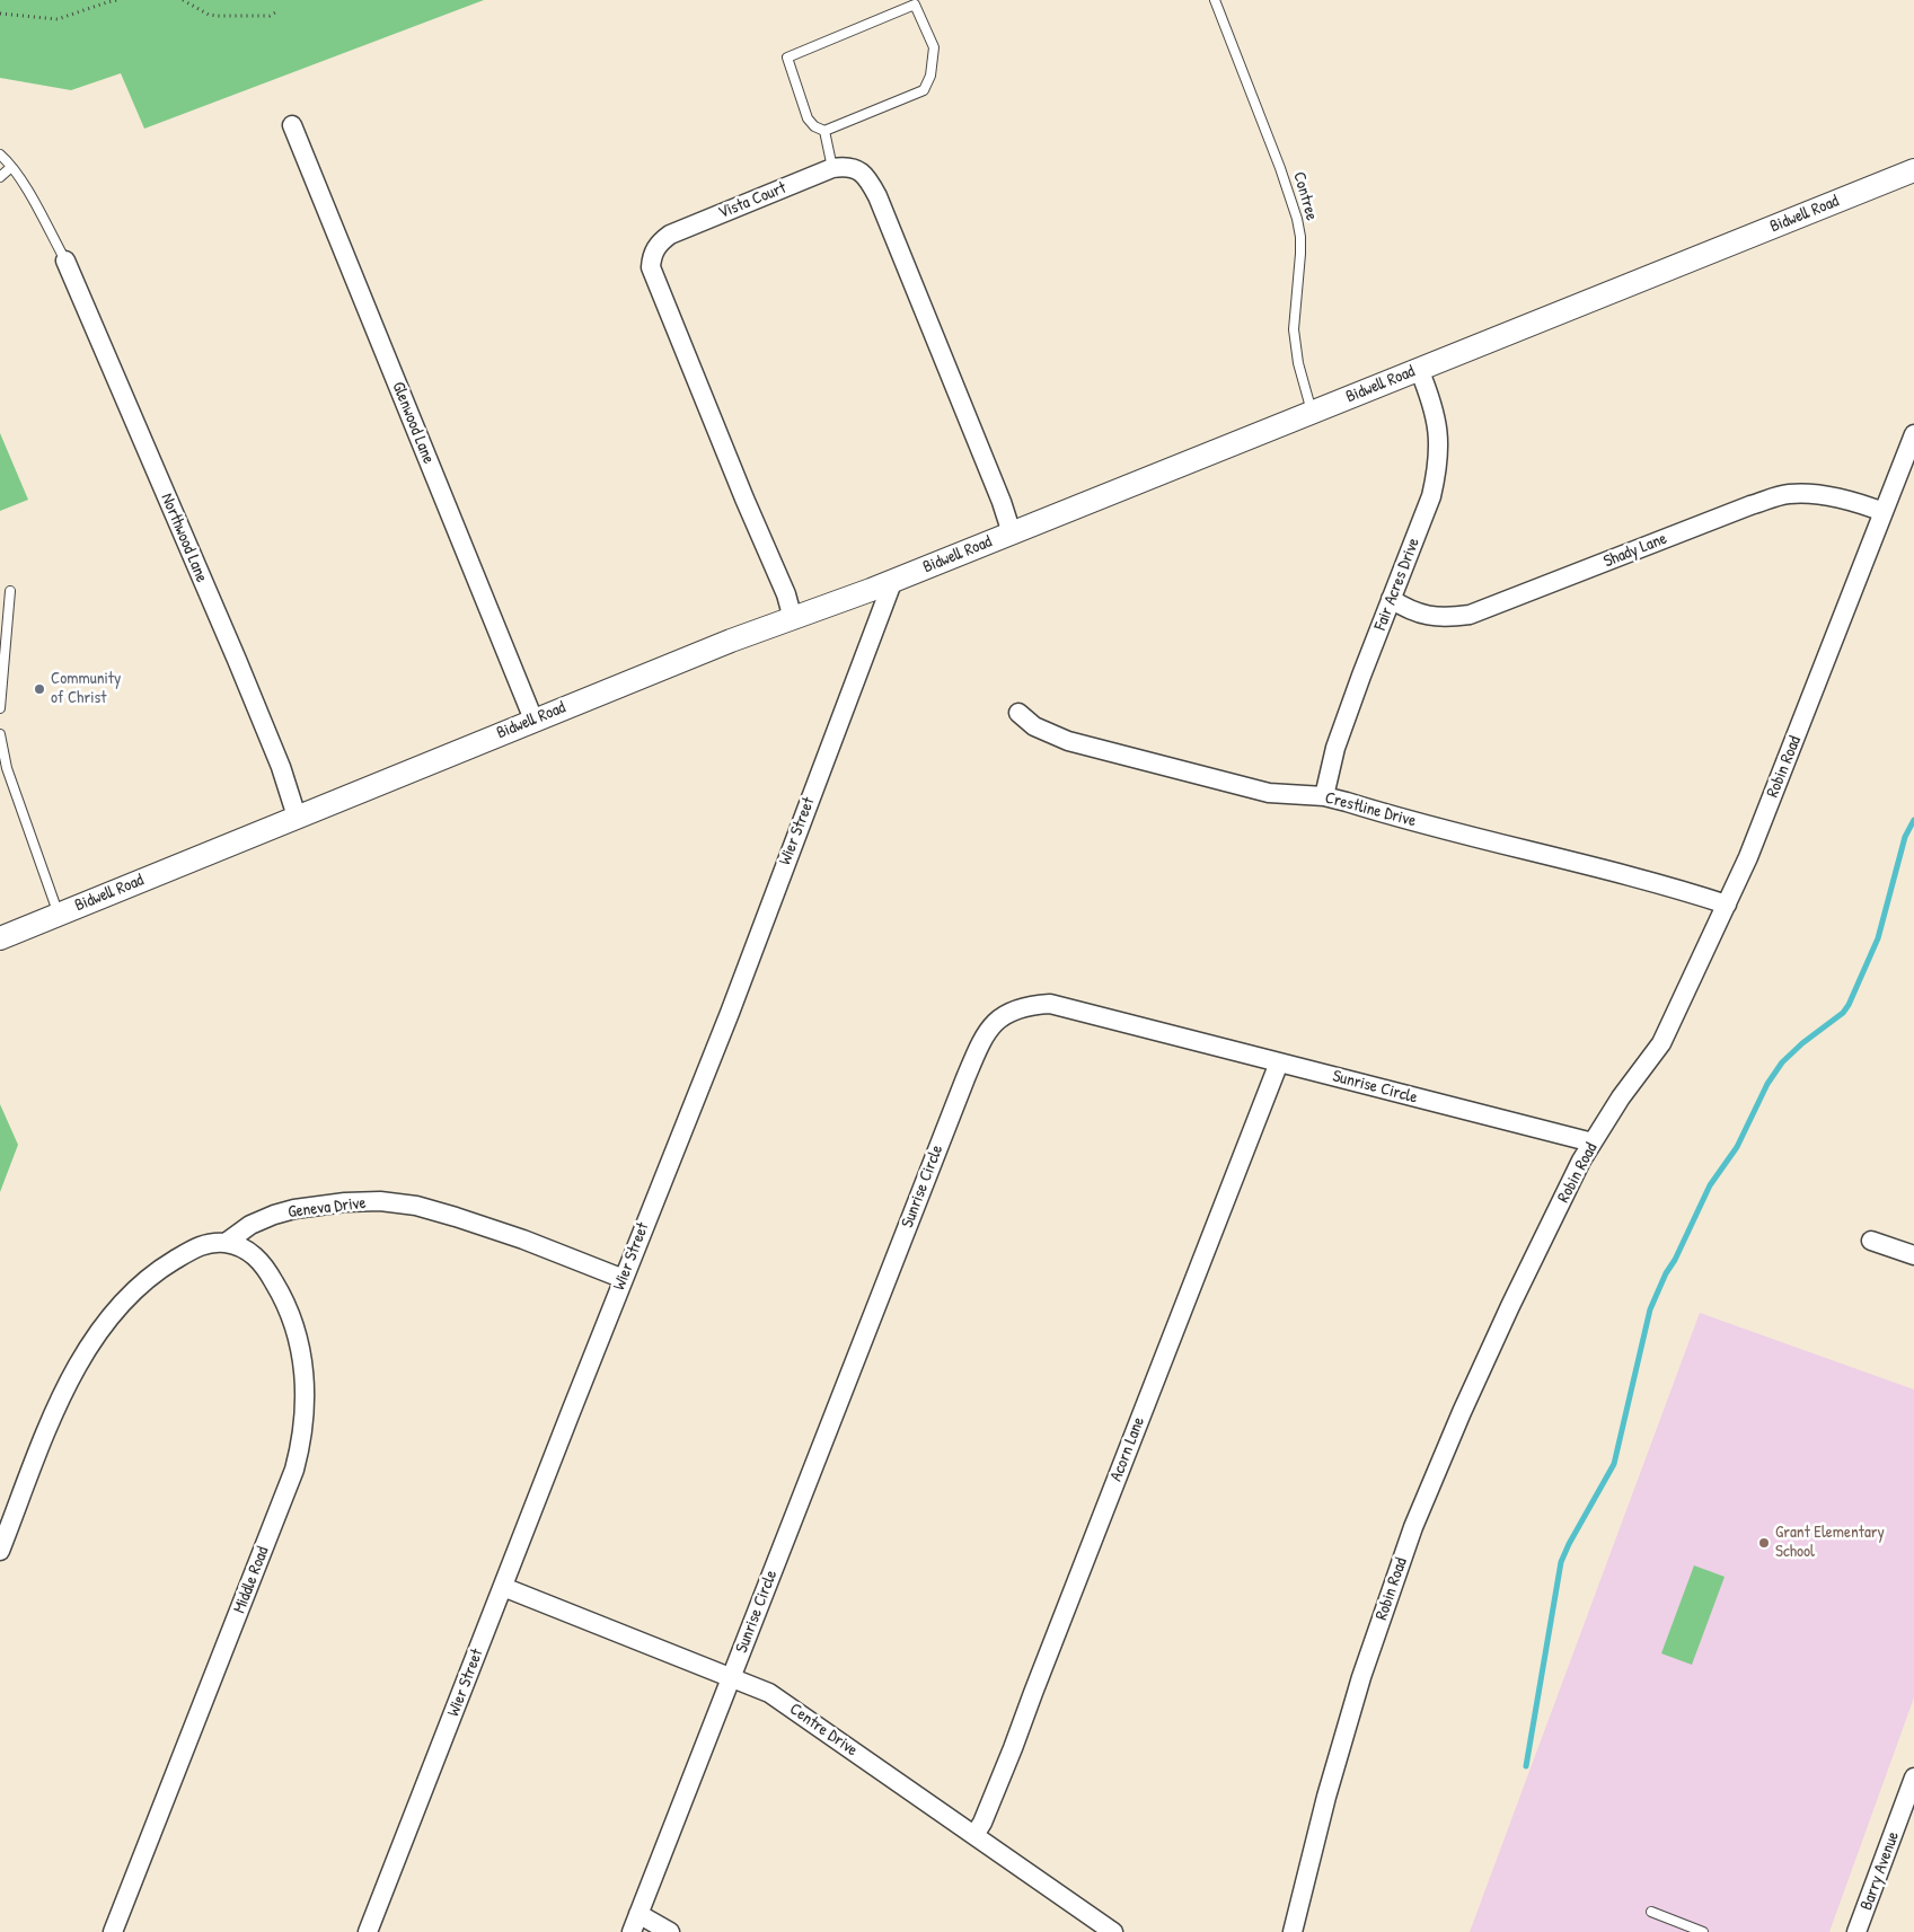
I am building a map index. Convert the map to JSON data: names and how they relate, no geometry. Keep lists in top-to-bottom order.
{
  "streets": {
    "street": [
      "Vista Court",
      "Bidwell Road",
      "Glenwood Lane",
      "Northwood Lane",
      "Shady Lane",
      "Fair Acres Drive",
      "Robin Road",
      "Crestline Drive",
      "Wier Street",
      "Sunrise Circle",
      "Geneva Drive",
      "Acorn Lane",
      "Middle Road",
      "Centre Drive",
      "Barry Avenue"
    ],
    "lane": ["Contree"]
  },
  "crossings": [
    ["Contree", "Bidwell Road"],
    ["Vista Court", "Bidwell Road"],
    ["Bidwell Road", "Glenwood Lane"],
    ["Bidwell Road", "Northwood Lane"],
    ["Bidwell Road", "Fair Acres Drive"],
    ["Bidwell Road", "Wier Street"],
    ["Shady Lane", "Fair Acres Drive"],
    ["Shady Lane", "Robin Road"],
    ["Fair Acres Drive", "Crestline Drive"],
    ["Robin Road", "Crestline Drive"],
    ["Robin Road", "Sunrise Circle"],
    ["Wier Street", "Geneva Drive"],
    ["Wier Street", "Centre Drive"],
    ["Sunrise Circle", "Acorn Lane"],
    ["Sunrise Circle", "Centre Drive"],
    ["Geneva Drive", "Middle Road"],
    ["Acorn Lane", "Centre Drive"]
  ],
  "places": ["Community of Christ", "Grant Elementary School"]
}
